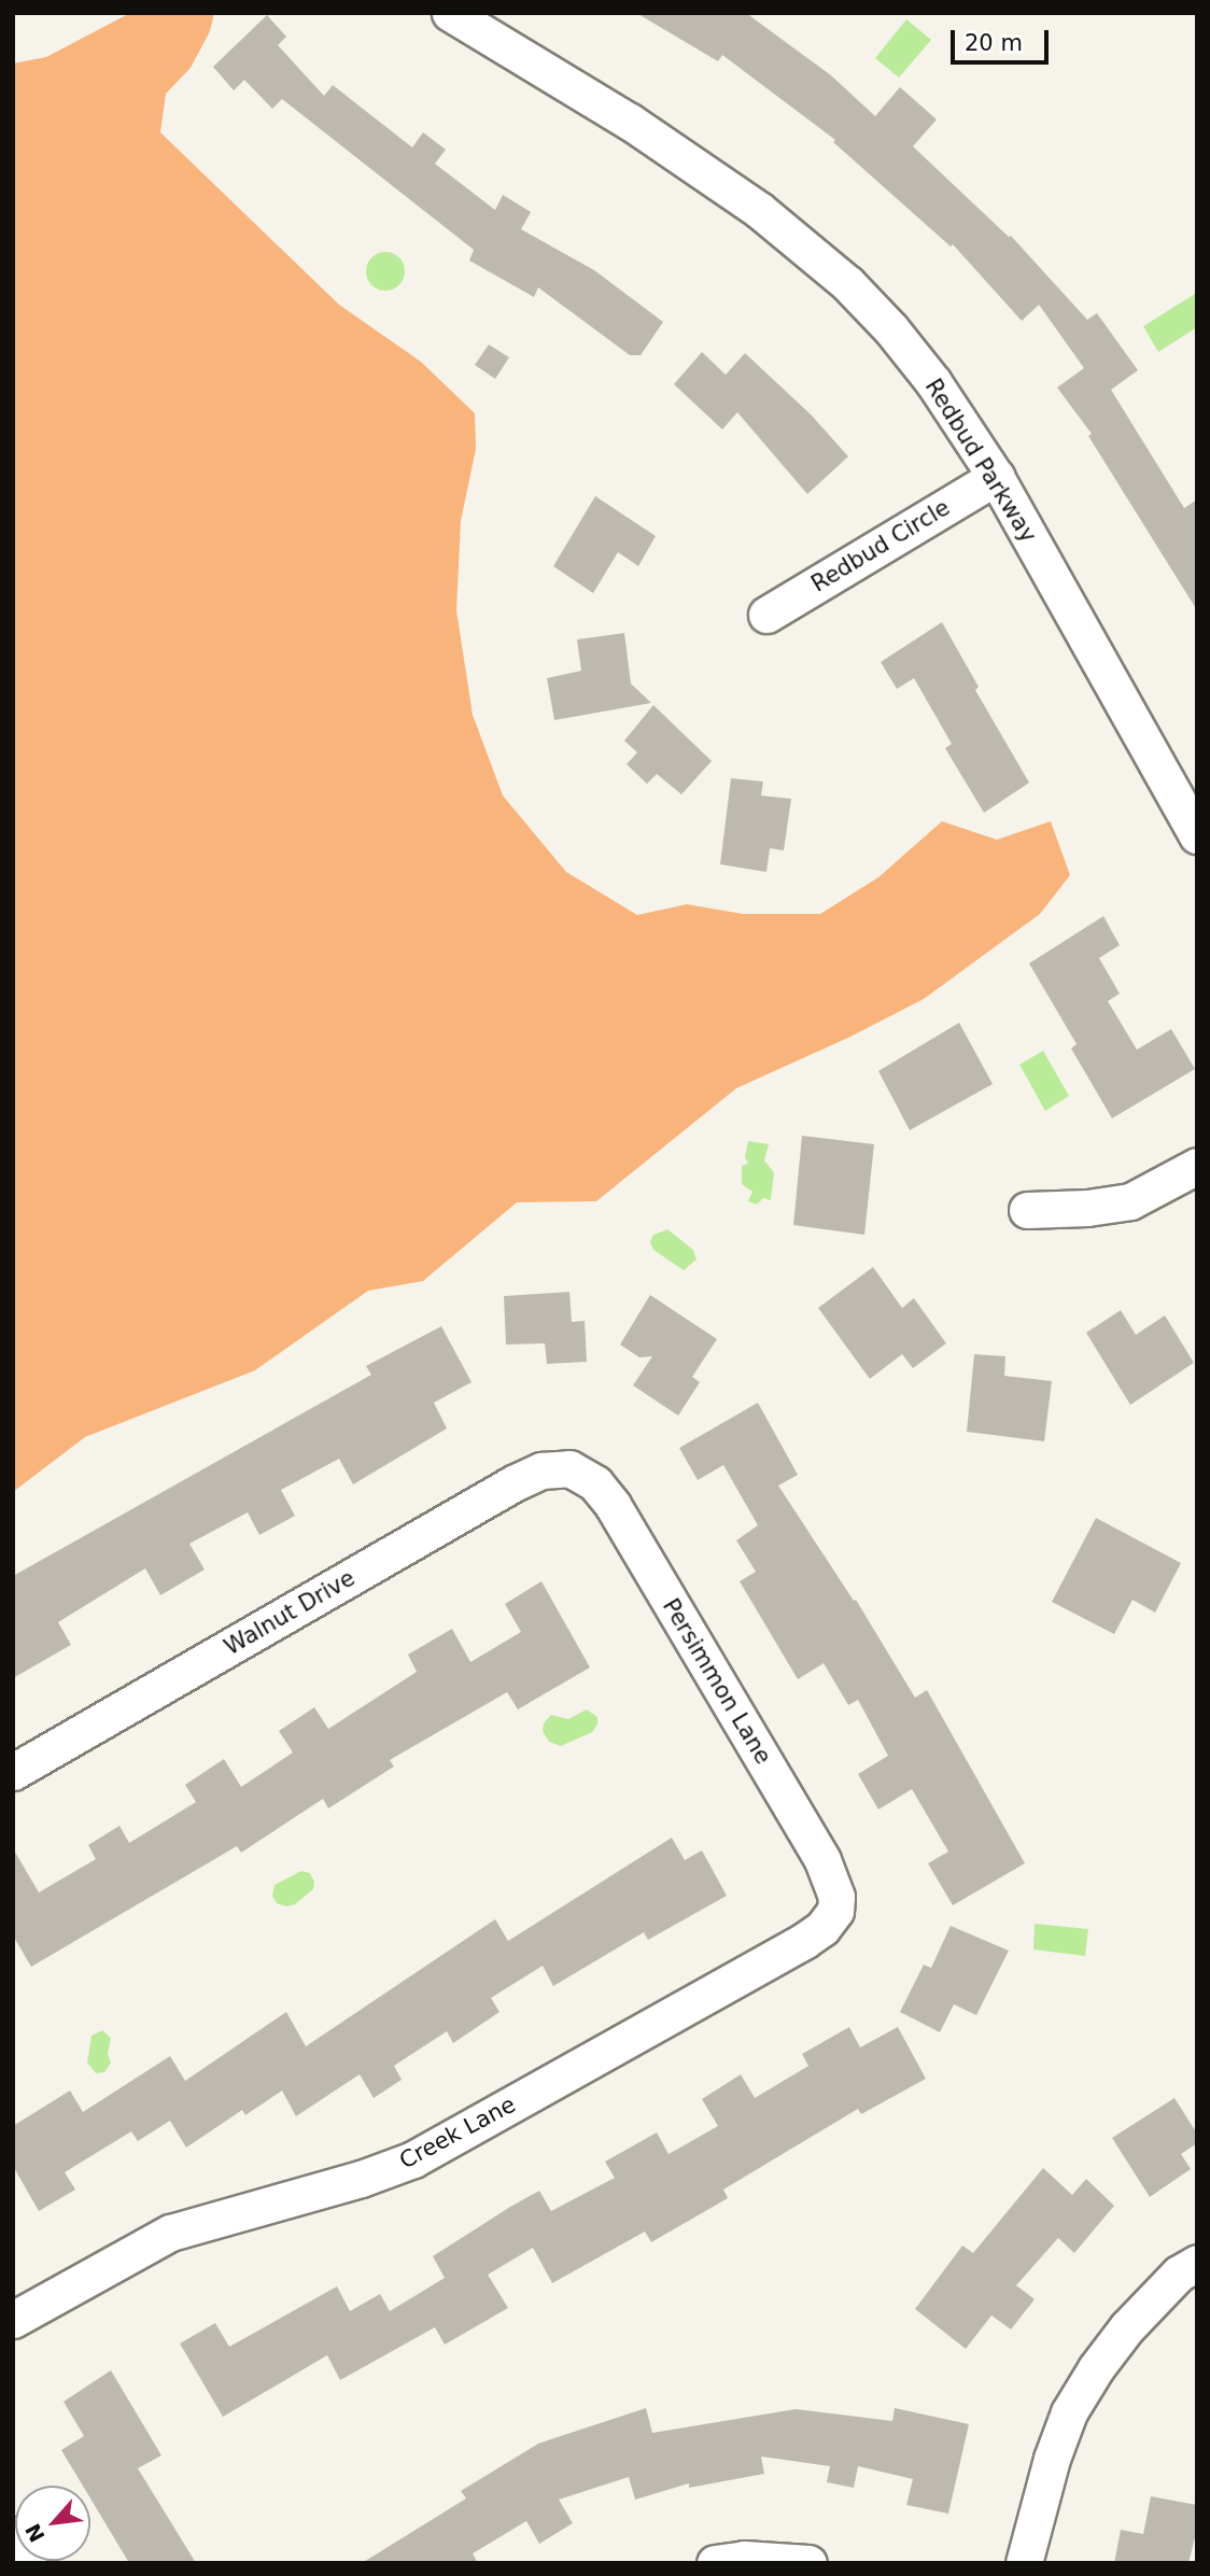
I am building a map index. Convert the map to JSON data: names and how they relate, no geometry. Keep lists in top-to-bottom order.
{
  "streets": {
    "street": [
      "Redbud Parkway",
      "Redbud Circle",
      "Walnut Drive",
      "Persimmon Lane",
      "Creek Lane"
    ]
  },
  "crossings": [
    ["Redbud Parkway", "Redbud Circle"],
    ["Walnut Drive", "Persimmon Lane"],
    ["Persimmon Lane", "Creek Lane"]
  ],
  "scale_bar": "20 m",
  "north": "bottom left"
}
